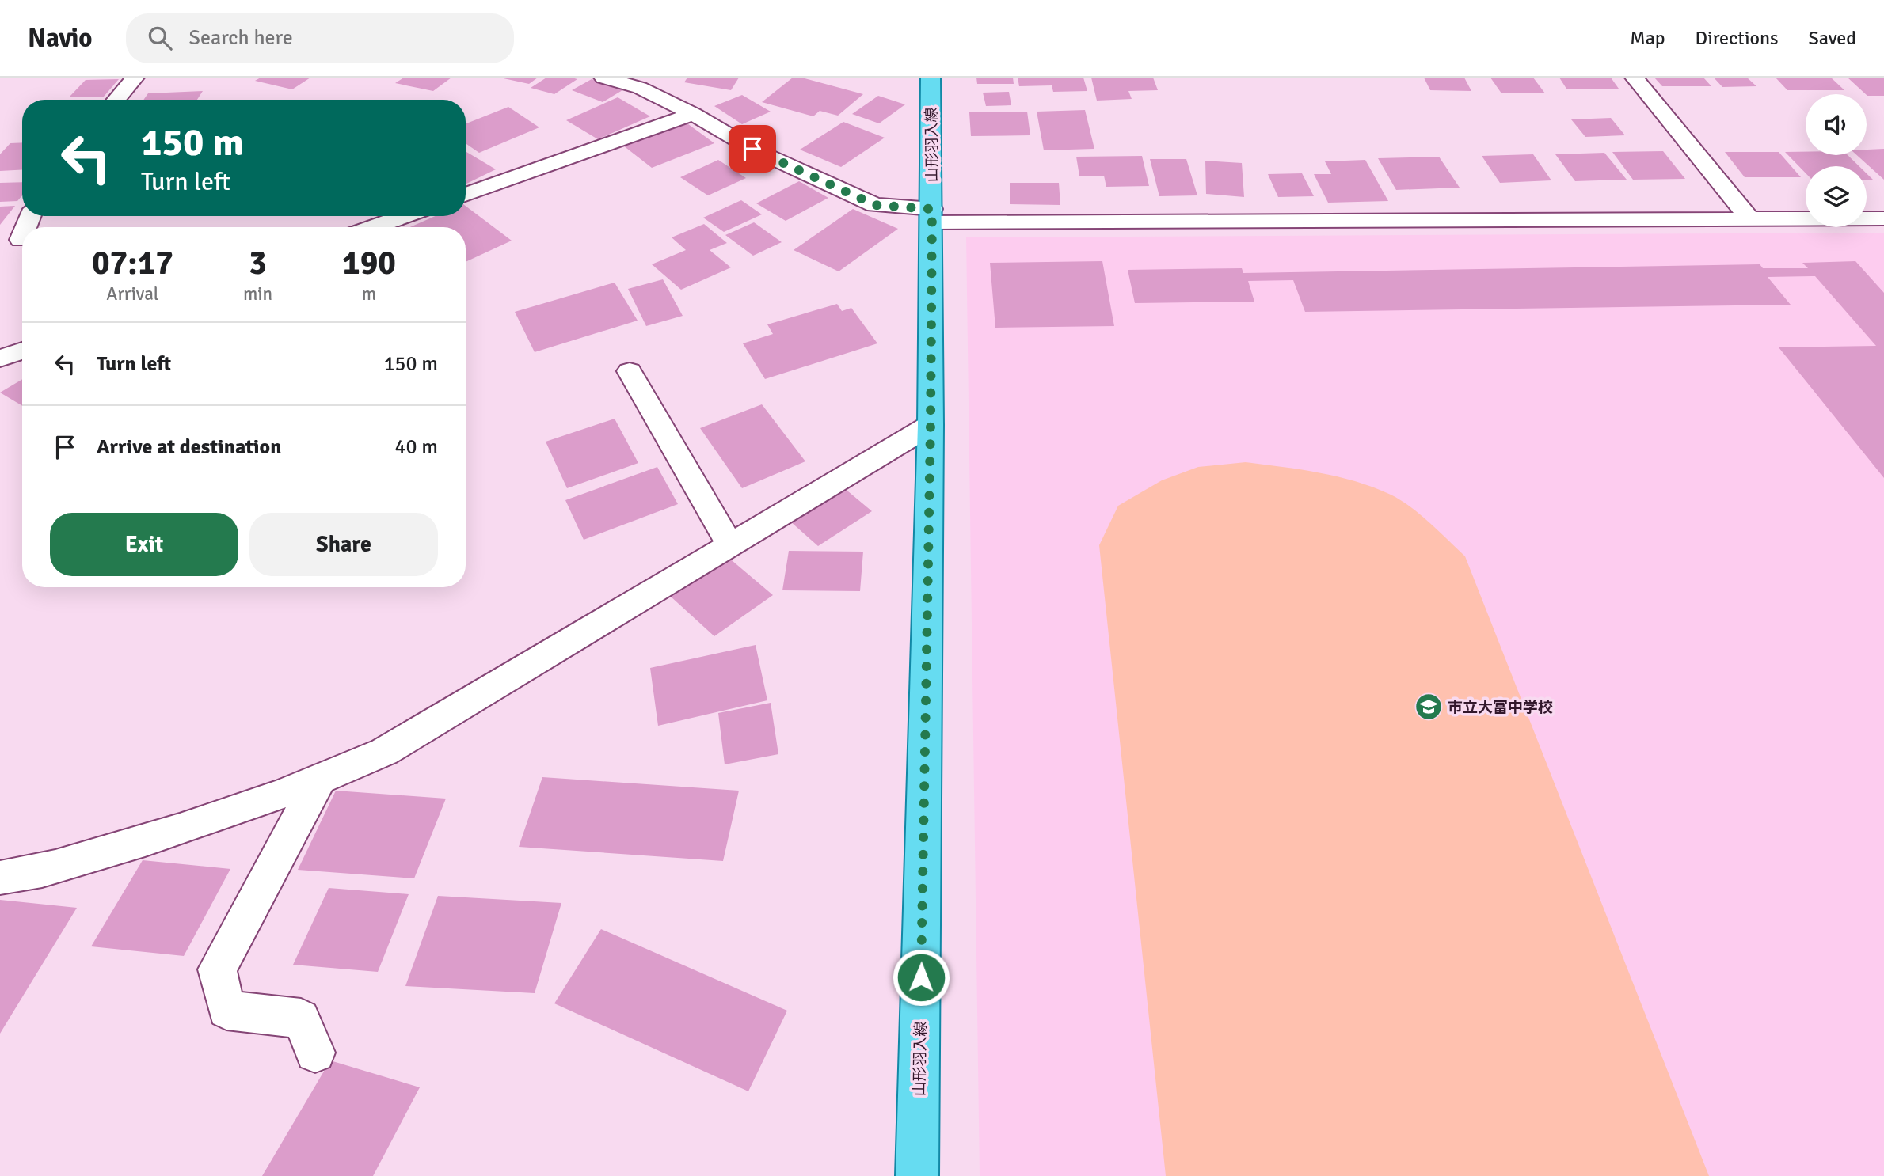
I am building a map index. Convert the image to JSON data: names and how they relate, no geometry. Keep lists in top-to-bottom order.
{
  "streets": {
    "main road": ["山形羽入線"]
  },
  "places": {
    "school or university": ["市立大富中学校"]
  },
  "page": {
    "header": "Navio",
    "search": "Search here",
    "nav": ["Map", "Directions", "Saved"],
    "turn": ["150 m", "Turn left"],
    "eta": [
      "07:17",
      "Arrival",
      "3",
      "min",
      "190",
      "m"
    ],
    "list": [
      {
        "name": "Turn left",
        "value": "150 m"
      },
      {
        "name": "Arrive at destination",
        "value": "40 m"
      }
    ],
    "buttons": ["Exit", "Share"]
  }
}
